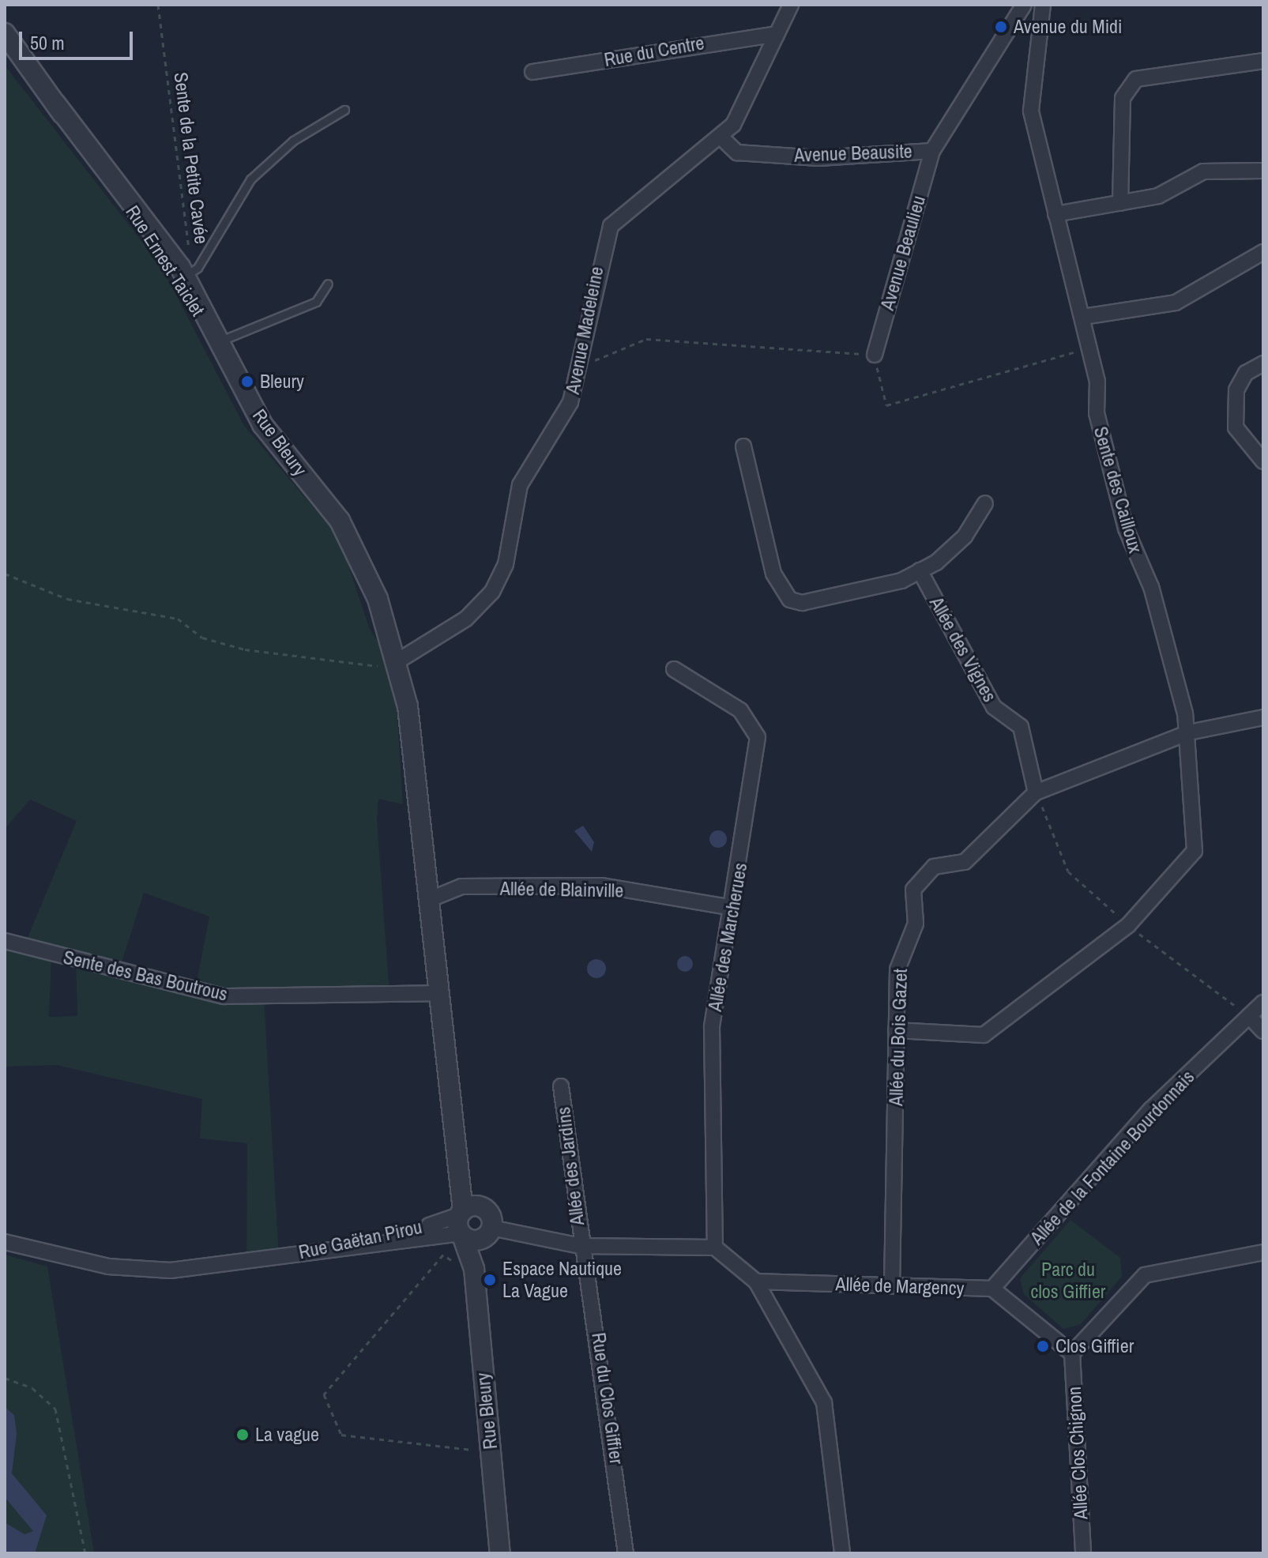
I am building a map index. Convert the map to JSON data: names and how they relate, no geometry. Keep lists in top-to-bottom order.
{
  "streets": {
    "street": [
      "Rue du Centre",
      "Avenue Beausite",
      "Avenue Beaulieu",
      "Rue Ernest Taiclet",
      "Avenue Madeleine",
      "Rue Bleury",
      "Sente des Cailloux",
      "Allée des Vignes",
      "Allée de Blainville",
      "Allée des Marcherues",
      "Sente des Bas Boutrous",
      "Allée du Bois Gazet",
      "Allée de la Fontaine Bourdonnais",
      "Allée des Jardins",
      "Rue Gaëtan Pirou",
      "Allée de Margency",
      "Rue du Clos Giffier",
      "Allée Clos Chignon"
    ],
    "path": ["Sente de la Petite Cavée"]
  },
  "crossings": [
    ["Rue du Centre", "Avenue Madeleine"],
    ["Avenue Beausite", "Avenue Beaulieu"],
    ["Avenue Beausite", "Avenue Madeleine"],
    ["Sente de la Petite Cavée", "Rue Ernest Taiclet"],
    ["Rue Ernest Taiclet", "Rue Bleury"],
    ["Avenue Madeleine", "Rue Bleury"],
    ["Rue Bleury", "Rue Gaëtan Pirou"],
    ["Sente des Cailloux", "Allée du Bois Gazet"],
    ["Allée des Vignes", "Allée du Bois Gazet"],
    ["Allée de Blainville", "Allée des Marcherues"],
    ["Allée du Bois Gazet", "Allée de Margency"],
    ["Allée de la Fontaine Bourdonnais", "Allée de Margency"],
    ["Allée des Jardins", "Rue du Clos Giffier"],
    ["Allée de Margency", "Allée Clos Chignon"]
  ],
  "parks": ["Parc du clos Giffier"],
  "places": [
    "Avenue du Midi",
    "Bleury",
    "Espace Nautique La Vague",
    "Clos Giffier",
    "La vague"
  ],
  "scale_bar": "50 m"
}
